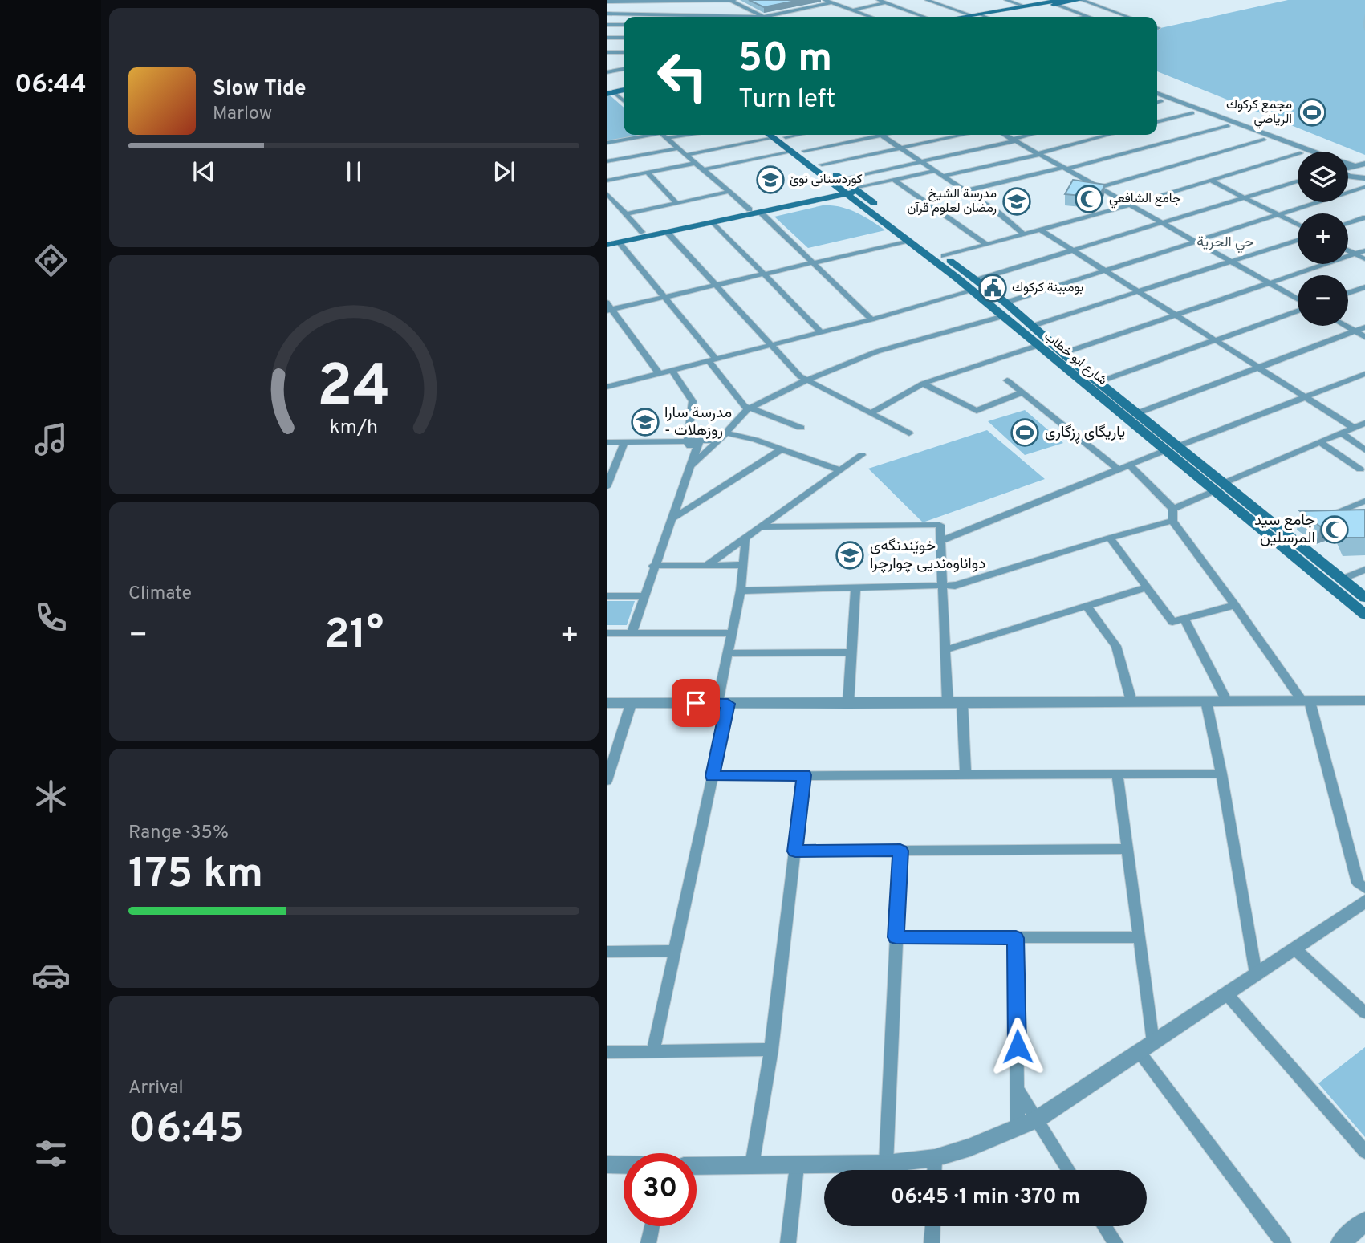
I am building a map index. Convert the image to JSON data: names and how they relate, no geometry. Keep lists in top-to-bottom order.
{
  "streets": {
    "main road": ["شارع ابو خطاب"]
  },
  "districts": ["حي الحرية"],
  "places": {
    "sports": ["مجمع كركوك الرياضي", "یاریگای ڕزگاری"],
    "school or university": [
      "کوردستانی نوێ",
      "مدرسة الشيخ رمضان لعلوم قرآن",
      "مدرسة سارا - روزهلات",
      "خوێندنگەی دواناوەندیی چوارچرا"
    ],
    "mosque": ["جامع الشافعي", "جامع سيد المرسلين"],
    "public building": ["بومبينة كركوك"]
  },
  "page": {
    "tabs": "06:44",
    "turn": ["50 m", "Turn left"],
    "song": ["Slow Tide", "Marlow"],
    "map_buttons": ["+", "−"],
    "tile": [
      "Climate",
      ["Range · 35%", "175 km"],
      ["Arrival", "06:45"]
    ],
    "heat": ["−", "21°", "+"],
    "limit": "30",
    "trip": "06:45 · 1 min · 370 m",
    "gauge": ["24", "km/h"]
  }
}
